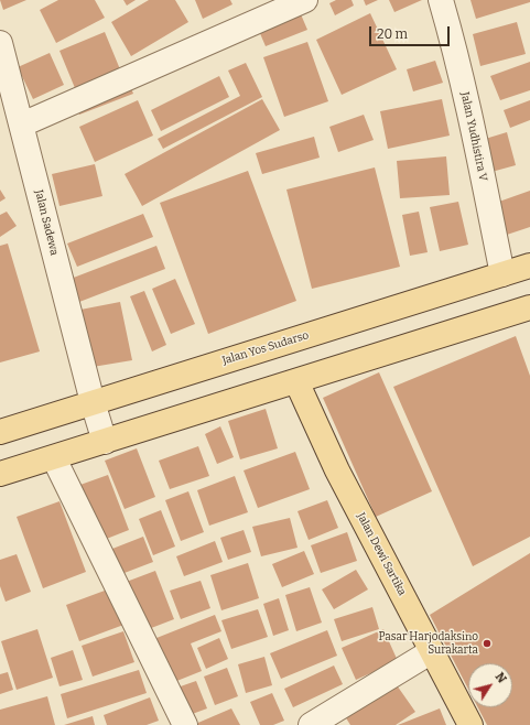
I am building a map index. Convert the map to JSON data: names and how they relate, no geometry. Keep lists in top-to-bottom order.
{
  "streets": {
    "main road": ["Jalan Yos Sudarso", "Jalan Dewi Sartika"],
    "street": ["Jalan Yudhistira V", "Jalan Sadewa"]
  },
  "crossings": [
    ["Jalan Yudhistira V", "Jalan Yos Sudarso"],
    ["Jalan Sadewa", "Jalan Yos Sudarso"]
  ],
  "places": ["Pasar Harjodaksino Surakarta"],
  "scale_bar": "20 m",
  "north": "top right"
}
